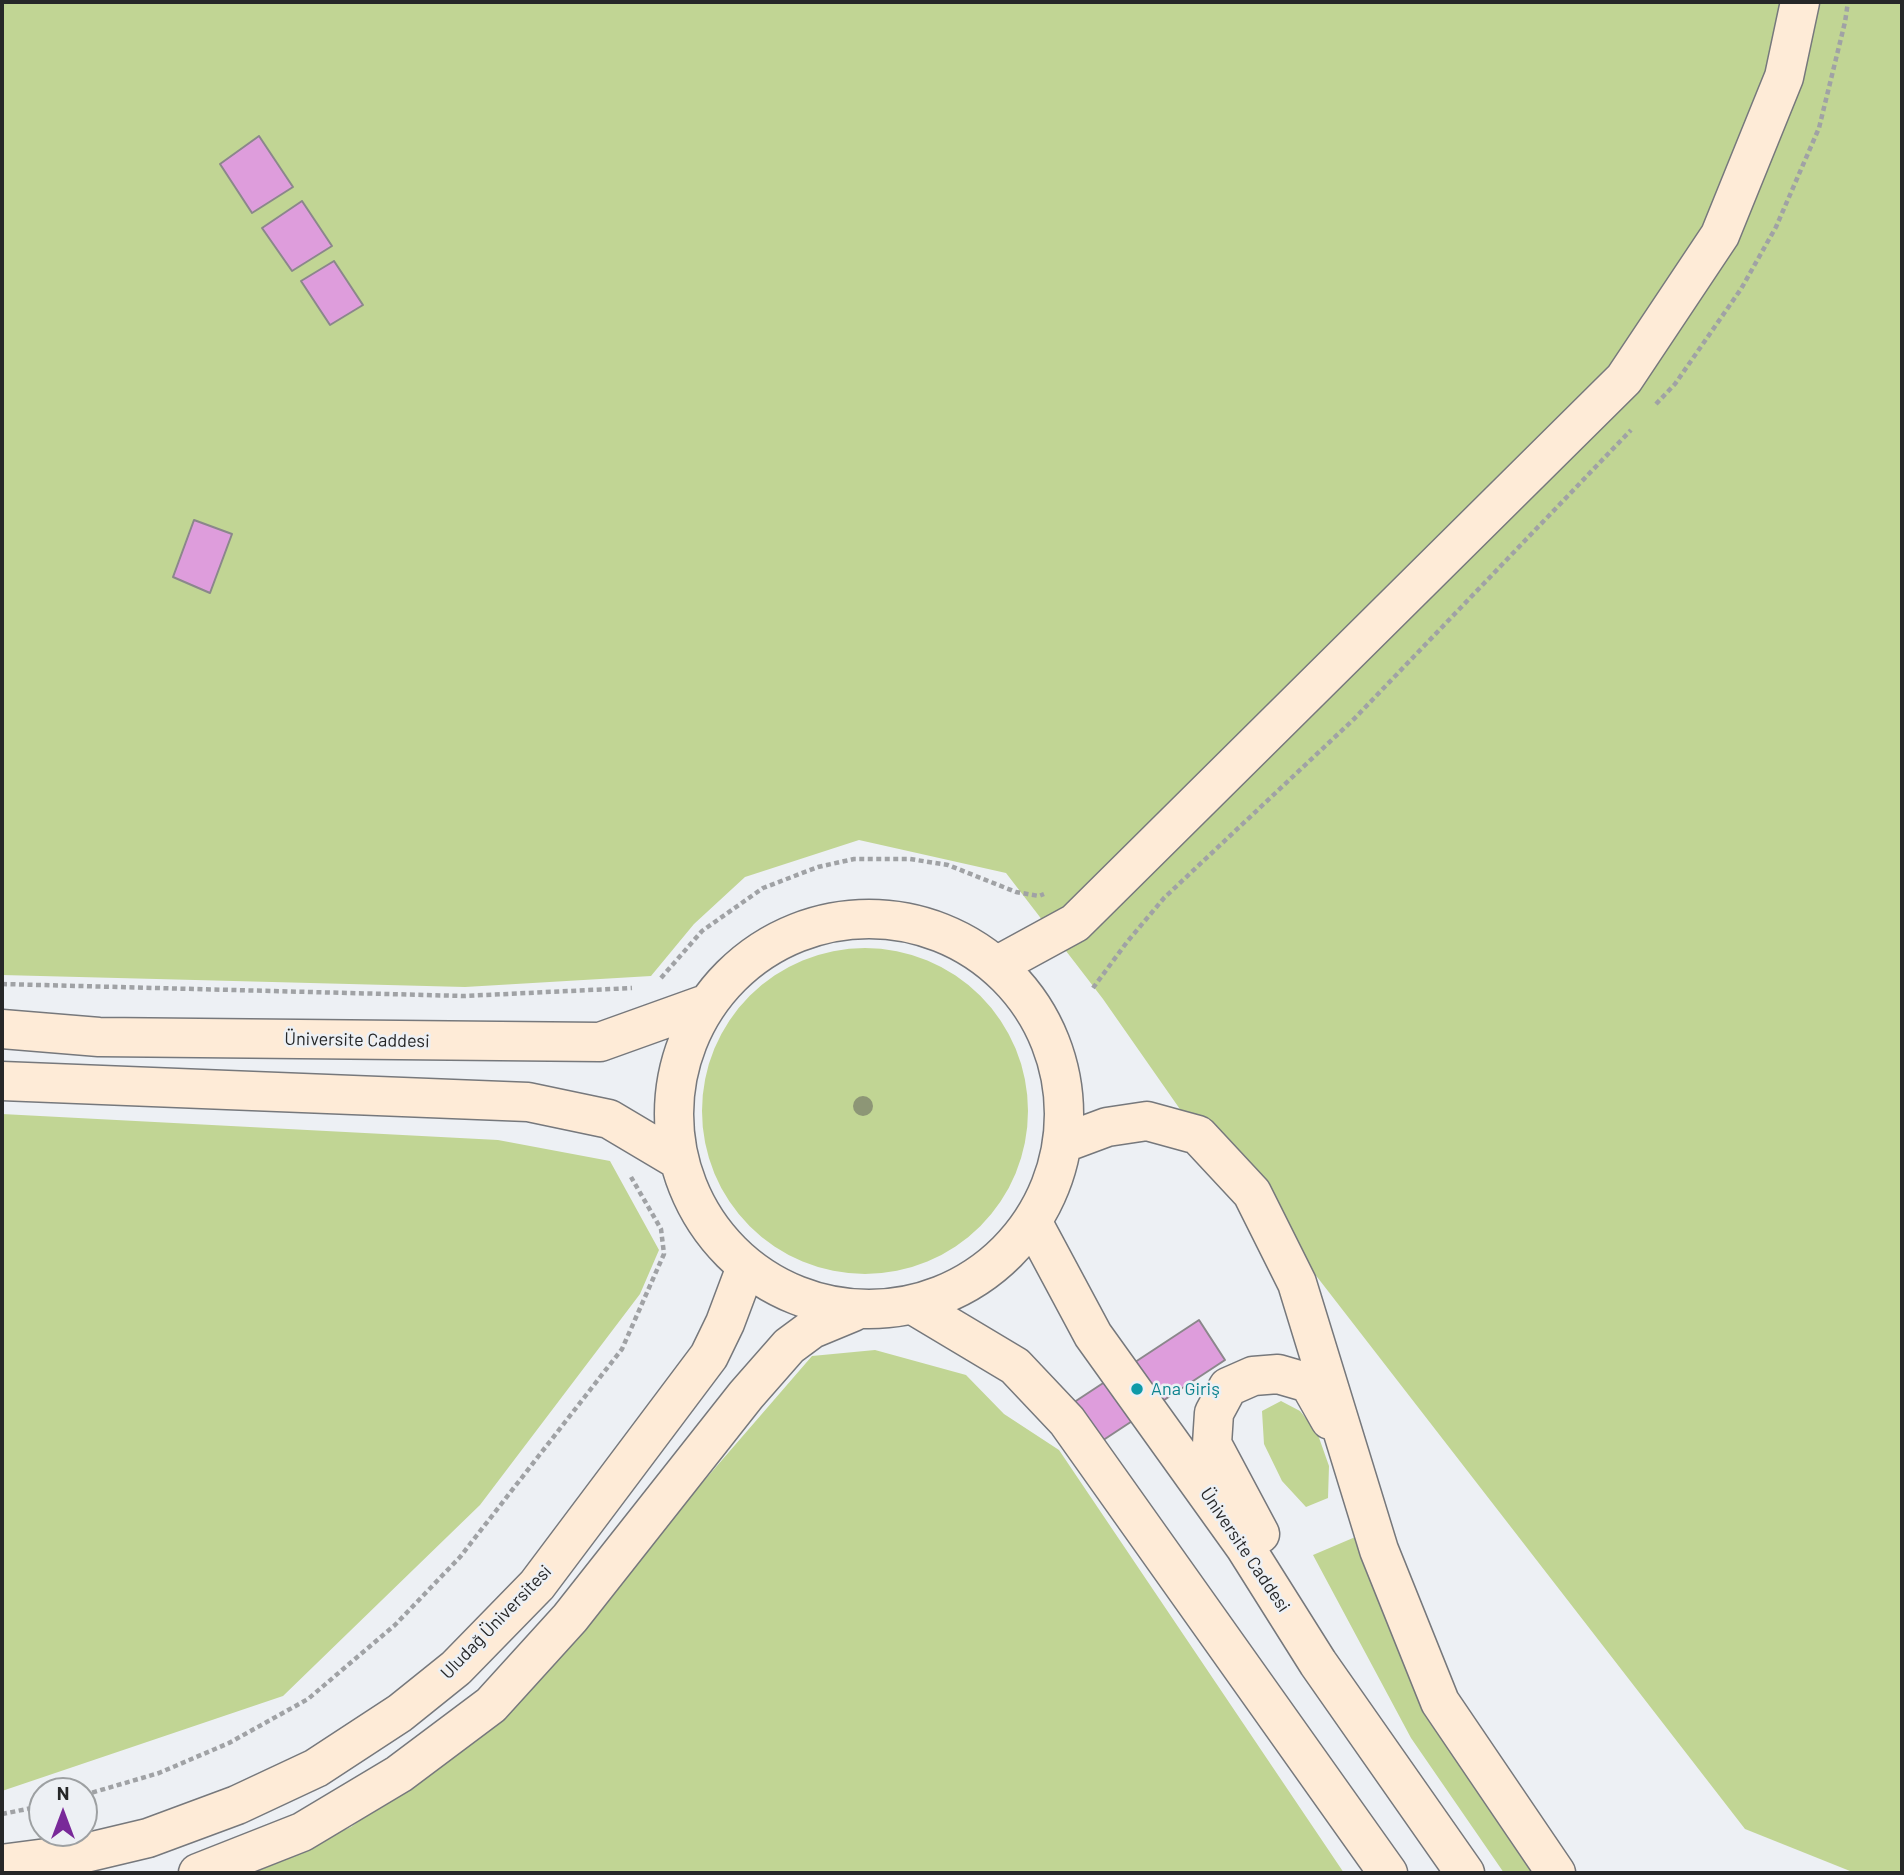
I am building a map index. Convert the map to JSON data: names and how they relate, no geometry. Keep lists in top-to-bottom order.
{
  "streets": {
    "main road": ["Üniversite Caddesi", "Uludağ Üniversitesi"]
  },
  "places": ["Ana Giriş"],
  "north": "top"
}
